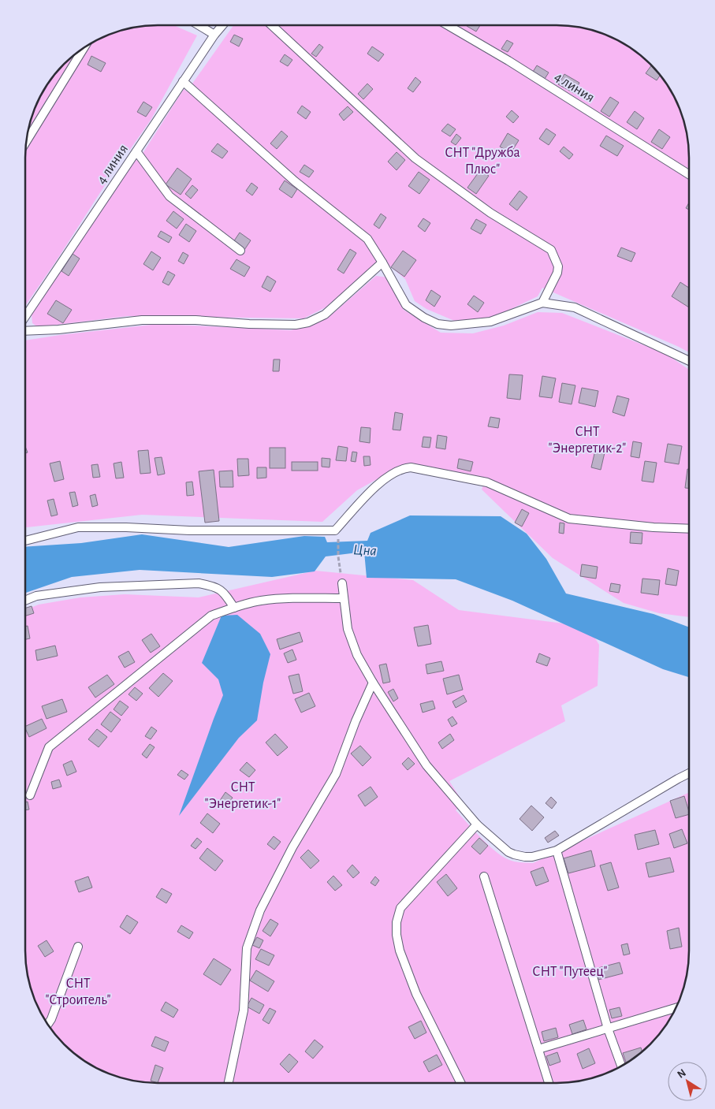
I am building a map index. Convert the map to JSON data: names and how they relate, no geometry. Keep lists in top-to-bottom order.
{
  "streets": {
    "lane": ["4 линия"]
  },
  "water": ["Цна"],
  "parks": [
    "СНТ \"Дружба Плюс\"",
    "СНТ \"Энергетик-2\"",
    "СНТ \"Энергетик-1\"",
    "СНТ \"Путеец\"",
    "СНТ \"Строитель\""
  ],
  "north": "top left"
}
